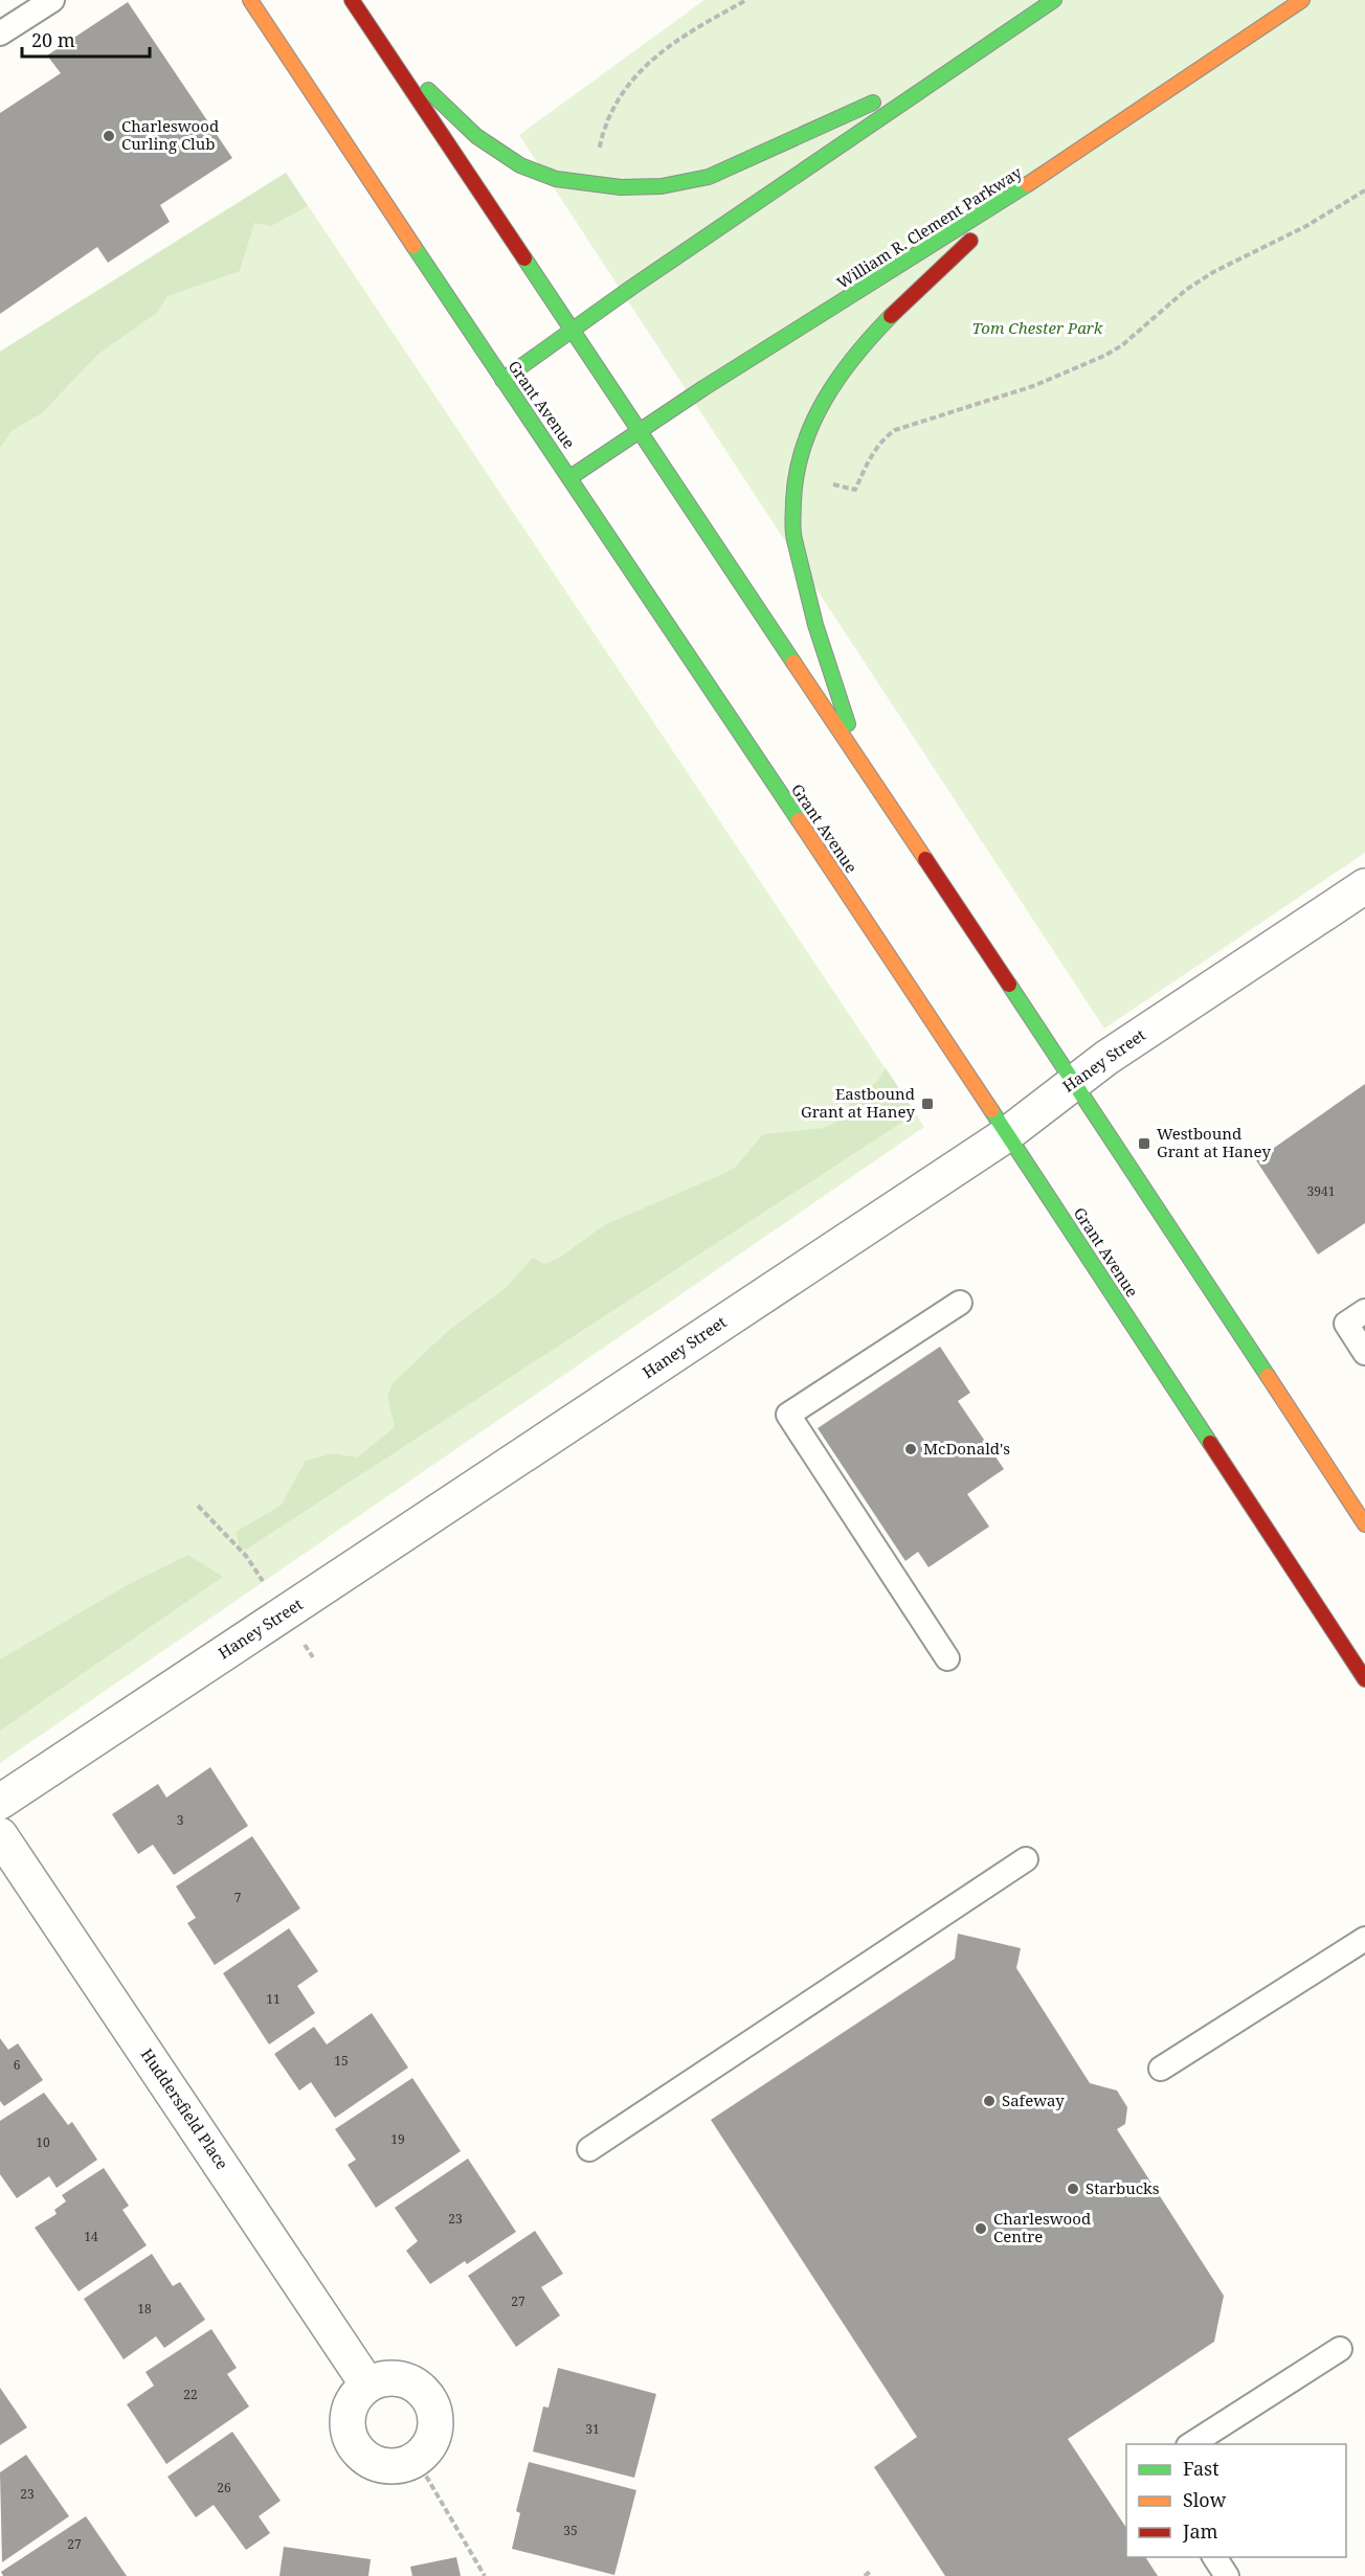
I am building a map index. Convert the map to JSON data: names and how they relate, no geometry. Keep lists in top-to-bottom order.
{
  "streets": {
    "main road": ["William R. Clement Parkway", "Grant Avenue"],
    "street": ["Haney Street", "Huddersfield Place"]
  },
  "crossings": [
    ["William R. Clement Parkway", "Grant Avenue"],
    ["Grant Avenue", "Haney Street"]
  ],
  "parks": ["Tom Chester Park"],
  "places": {
    "other": [
      "Charleswood Curling Club",
      "McDonald's",
      "Safeway",
      "Starbucks",
      "Charleswood Centre"
    ],
    "transit": ["Eastbound Grant at Haney", "Westbound Grant at Haney"]
  },
  "house_numbers": [
    "3941",
    "3",
    "7",
    "11",
    "15",
    "6",
    "19",
    "10",
    "23",
    "14",
    "27",
    "18",
    "22",
    "31",
    "26",
    "23",
    "35",
    "27"
  ],
  "legend": ["Fast", "Slow", "Jam"],
  "scale_bar": "20 m"
}
